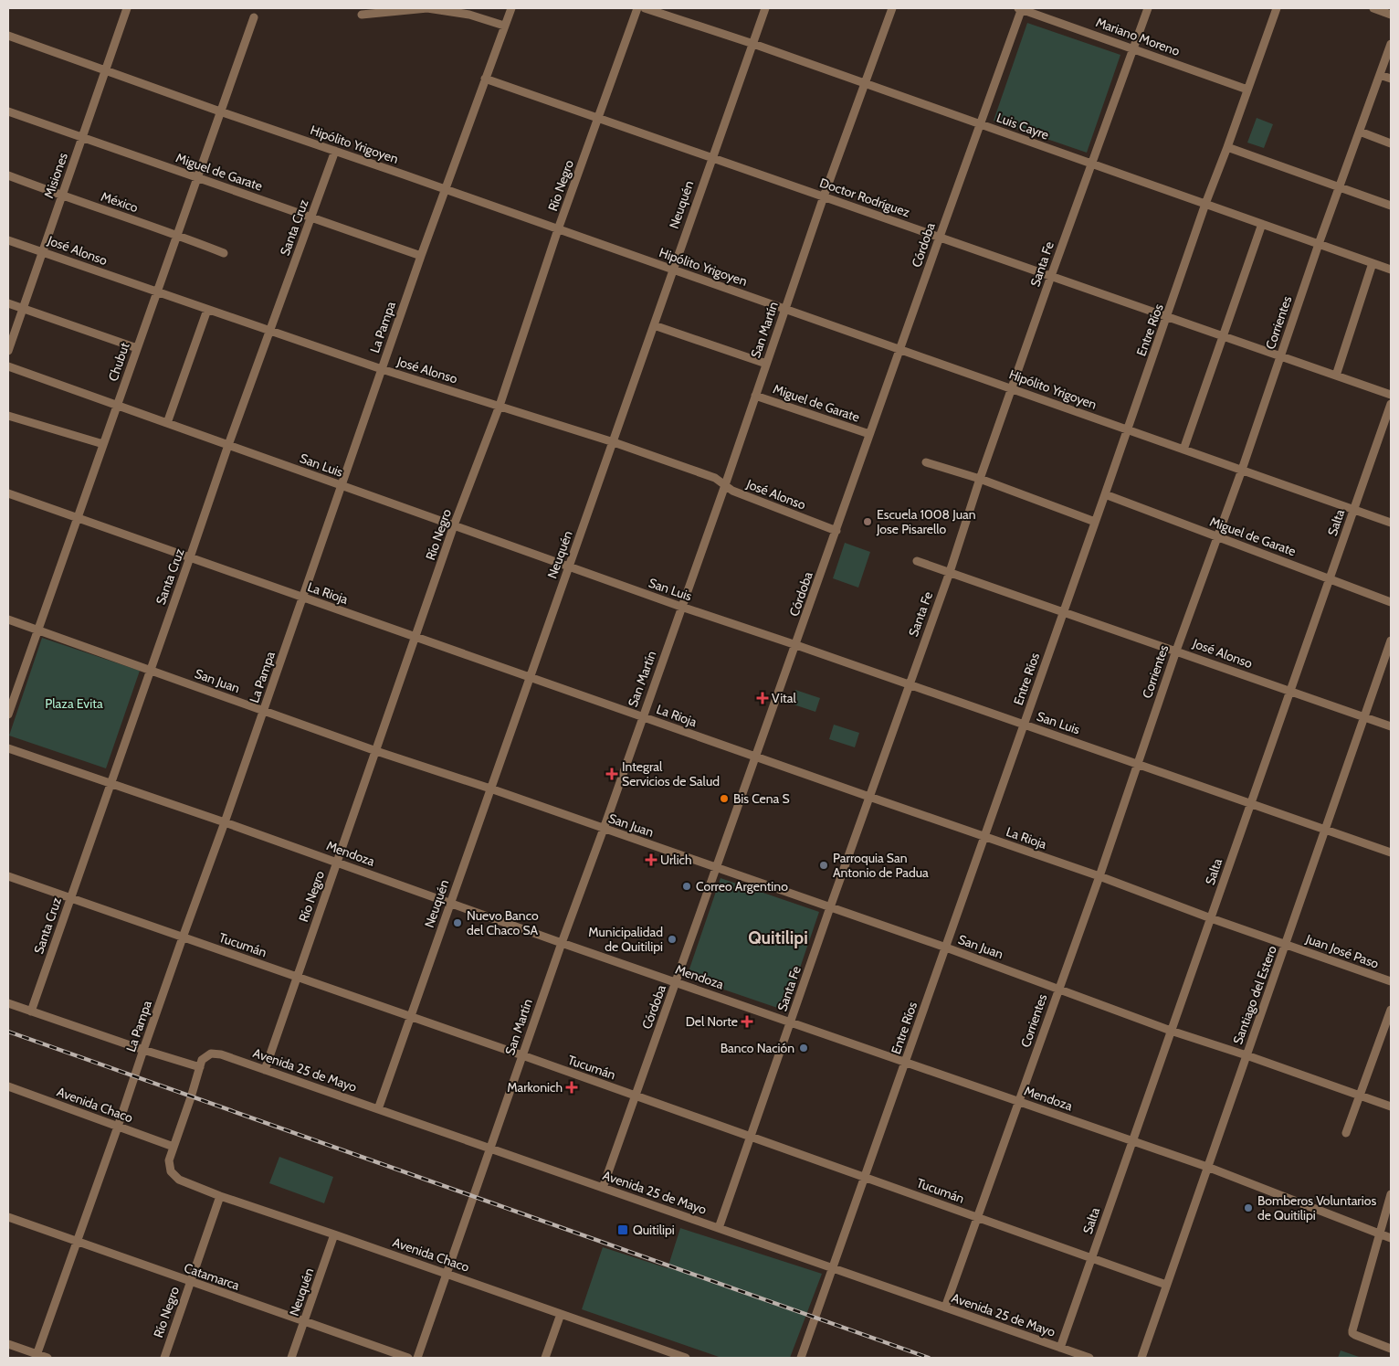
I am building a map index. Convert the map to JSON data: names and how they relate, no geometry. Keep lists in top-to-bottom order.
{
  "streets": {
    "street": [
      "Mariano Moreno",
      "Luis Cayre",
      "Hipólito Yrigoyen",
      "Miguel de Garate",
      "Misiones",
      "Río Negro",
      "Doctor Rodríguez",
      "México",
      "Neuquén",
      "Santa Cruz",
      "Córdoba",
      "José Alonso",
      "Santa Fe",
      "Corrientes",
      "La Pampa",
      "San Martín",
      "Entre Ríos",
      "Chubut",
      "San Luis",
      "Salta",
      "La Rioja",
      "San Juan",
      "Mendoza",
      "Tucumán",
      "Juan José Paso",
      "Santiago del Estero",
      "Avenida 25 de Mayo",
      "Avenida Chaco",
      "Catamarca"
    ]
  },
  "crossings": [
    ["Mariano Moreno", "Córdoba"],
    ["Mariano Moreno", "Santa Fe"],
    ["Mariano Moreno", "Entre Ríos"],
    ["Luis Cayre", "Neuquén"],
    ["Luis Cayre", "Córdoba"],
    ["Luis Cayre", "Santa Fe"],
    ["Luis Cayre", "Corrientes"],
    ["Luis Cayre", "San Martín"],
    ["Luis Cayre", "Entre Ríos"],
    ["Hipólito Yrigoyen", "Misiones"],
    ["Hipólito Yrigoyen", "Río Negro"],
    ["Hipólito Yrigoyen", "Neuquén"],
    ["Hipólito Yrigoyen", "Santa Cruz"],
    ["Hipólito Yrigoyen", "Córdoba"],
    ["Hipólito Yrigoyen", "Santa Fe"],
    ["Hipólito Yrigoyen", "Corrientes"],
    ["Hipólito Yrigoyen", "La Pampa"],
    ["Hipólito Yrigoyen", "San Martín"],
    ["Hipólito Yrigoyen", "Entre Ríos"],
    ["Hipólito Yrigoyen", "Chubut"],
    ["Hipólito Yrigoyen", "Salta"],
    ["Miguel de Garate", "Misiones"],
    ["Miguel de Garate", "Santa Cruz"],
    ["Miguel de Garate", "Córdoba"],
    ["Miguel de Garate", "Corrientes"],
    ["Miguel de Garate", "La Pampa"],
    ["Miguel de Garate", "San Martín"],
    ["Miguel de Garate", "Entre Ríos"],
    ["Miguel de Garate", "Chubut"],
    ["Miguel de Garate", "Salta"],
    ["Misiones", "México"],
    ["Misiones", "José Alonso"],
    ["Río Negro", "Doctor Rodríguez"],
    ["Río Negro", "José Alonso"],
    ["Río Negro", "San Luis"],
    ["Río Negro", "La Rioja"],
    ["Río Negro", "San Juan"],
    ["Río Negro", "Mendoza"],
    ["Río Negro", "Tucumán"],
    ["Río Negro", "Avenida 25 de Mayo"],
    ["Río Negro", "Avenida Chaco"],
    ["Río Negro", "Catamarca"],
    ["Doctor Rodríguez", "Neuquén"],
    ["Doctor Rodríguez", "Córdoba"],
    ["Doctor Rodríguez", "Santa Fe"],
    ["Doctor Rodríguez", "Corrientes"],
    ["Doctor Rodríguez", "La Pampa"],
    ["Doctor Rodríguez", "San Martín"],
    ["Doctor Rodríguez", "Entre Ríos"],
    ["México", "Chubut"],
    ["Neuquén", "José Alonso"],
    ["Neuquén", "San Luis"],
    ["Neuquén", "La Rioja"],
    ["Neuquén", "San Juan"],
    ["Neuquén", "Mendoza"],
    ["Neuquén", "Tucumán"],
    ["Neuquén", "Avenida 25 de Mayo"],
    ["Neuquén", "Avenida Chaco"],
    ["Neuquén", "Catamarca"],
    ["Santa Cruz", "José Alonso"],
    ["Santa Cruz", "San Luis"],
    ["Santa Cruz", "La Rioja"],
    ["Santa Cruz", "San Juan"],
    ["Santa Cruz", "Mendoza"],
    ["Santa Cruz", "Tucumán"],
    ["Córdoba", "José Alonso"],
    ["Córdoba", "San Luis"],
    ["Córdoba", "La Rioja"],
    ["Córdoba", "San Juan"],
    ["Córdoba", "Mendoza"],
    ["Córdoba", "Tucumán"],
    ["Córdoba", "Avenida 25 de Mayo"],
    ["José Alonso", "Santa Fe"],
    ["José Alonso", "Corrientes"],
    ["José Alonso", "La Pampa"],
    ["José Alonso", "San Martín"],
    ["José Alonso", "Entre Ríos"],
    ["José Alonso", "Chubut"],
    ["José Alonso", "Salta"],
    ["José Alonso", "Santiago del Estero"],
    ["Santa Fe", "San Luis"],
    ["Santa Fe", "La Rioja"],
    ["Santa Fe", "San Juan"],
    ["Santa Fe", "Mendoza"],
    ["Santa Fe", "Tucumán"],
    ["Santa Fe", "Avenida 25 de Mayo"],
    ["Corrientes", "San Luis"],
    ["Corrientes", "La Rioja"],
    ["Corrientes", "San Juan"],
    ["Corrientes", "Mendoza"],
    ["Corrientes", "Tucumán"],
    ["Corrientes", "Avenida 25 de Mayo"],
    ["La Pampa", "San Luis"],
    ["La Pampa", "La Rioja"],
    ["La Pampa", "San Juan"],
    ["La Pampa", "Mendoza"],
    ["La Pampa", "Tucumán"],
    ["La Pampa", "Avenida Chaco"],
    ["La Pampa", "Catamarca"],
    ["San Martín", "San Luis"],
    ["San Martín", "La Rioja"],
    ["San Martín", "San Juan"],
    ["San Martín", "Mendoza"],
    ["San Martín", "Tucumán"],
    ["San Martín", "Avenida 25 de Mayo"],
    ["San Martín", "Avenida Chaco"],
    ["Entre Ríos", "San Luis"],
    ["Entre Ríos", "La Rioja"],
    ["Entre Ríos", "San Juan"],
    ["Entre Ríos", "Mendoza"],
    ["Entre Ríos", "Tucumán"],
    ["Entre Ríos", "Avenida 25 de Mayo"],
    ["Chubut", "San Luis"],
    ["Chubut", "La Rioja"],
    ["Chubut", "San Juan"],
    ["San Luis", "Salta"],
    ["San Luis", "Santiago del Estero"],
    ["Salta", "La Rioja"],
    ["Salta", "San Juan"],
    ["Salta", "Mendoza"],
    ["Salta", "Tucumán"],
    ["Salta", "Avenida 25 de Mayo"],
    ["La Rioja", "Juan José Paso"],
    ["La Rioja", "Santiago del Estero"],
    ["San Juan", "Santiago del Estero"],
    ["Mendoza", "Santiago del Estero"],
    ["Tucumán", "Santiago del Estero"],
    ["Juan José Paso", "Santiago del Estero"]
  ],
  "districts": ["Quitilipi"],
  "parks": ["Plaza Evita"],
  "places": {
    "other": [
      "Escuela 1008 Juan Jose Pisarello",
      "Bis Cena S",
      "Parroquia San Antonio de Padua",
      "Correo Argentino",
      "Nuevo Banco del Chaco SA",
      "Municipalidad de Quitilipi",
      "Banco Nación",
      "Bomberos Voluntarios de Quitilipi"
    ],
    "health": [
      "Vital",
      "Integral Servicios de Salud",
      "Urlich",
      "Del Norte",
      "Markonich"
    ],
    "transit": ["Quitilipi"]
  }
}
